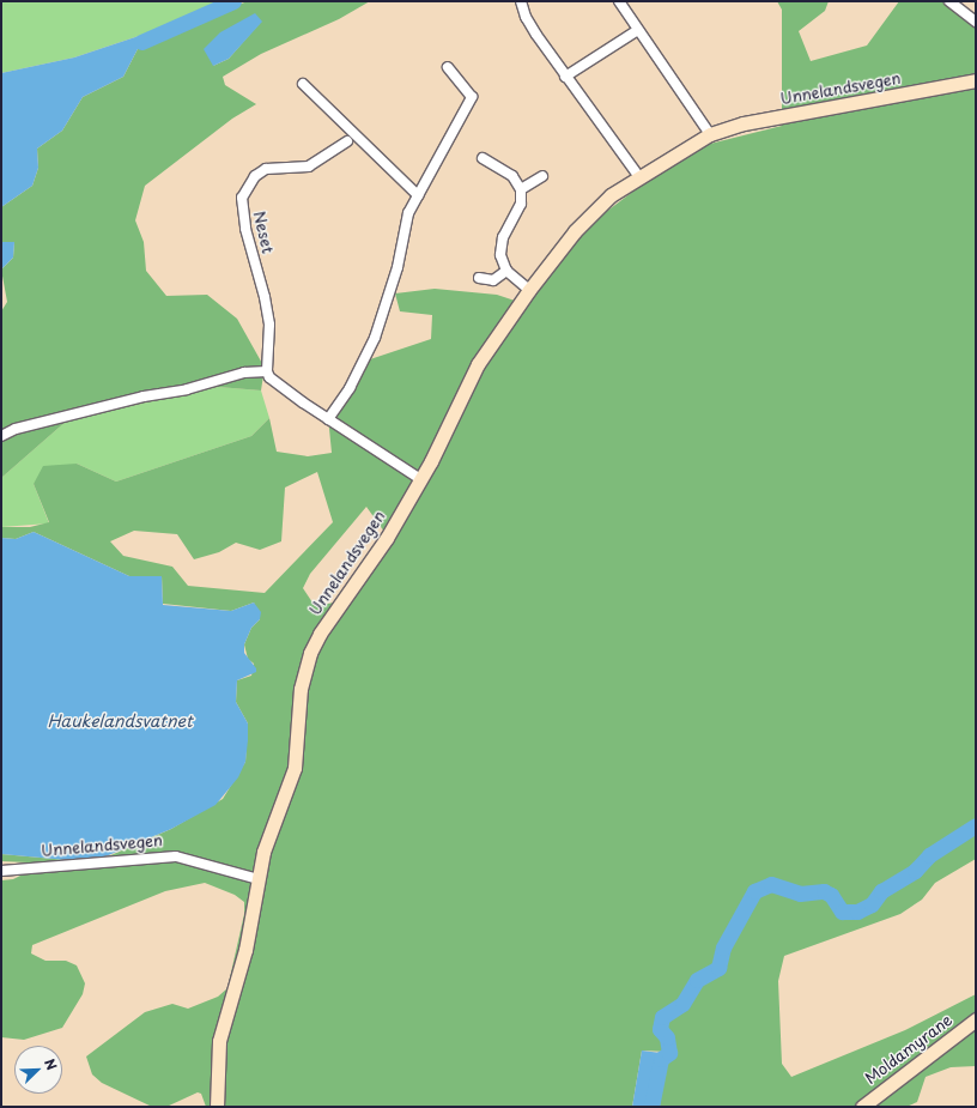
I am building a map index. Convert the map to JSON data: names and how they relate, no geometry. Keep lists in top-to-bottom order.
{
  "streets": {
    "main road": ["Unnelandsvegen", "Moldamyrane"],
    "street": ["Neset"]
  },
  "water": ["Haukelandsvatnet"],
  "north": "top right"
}
